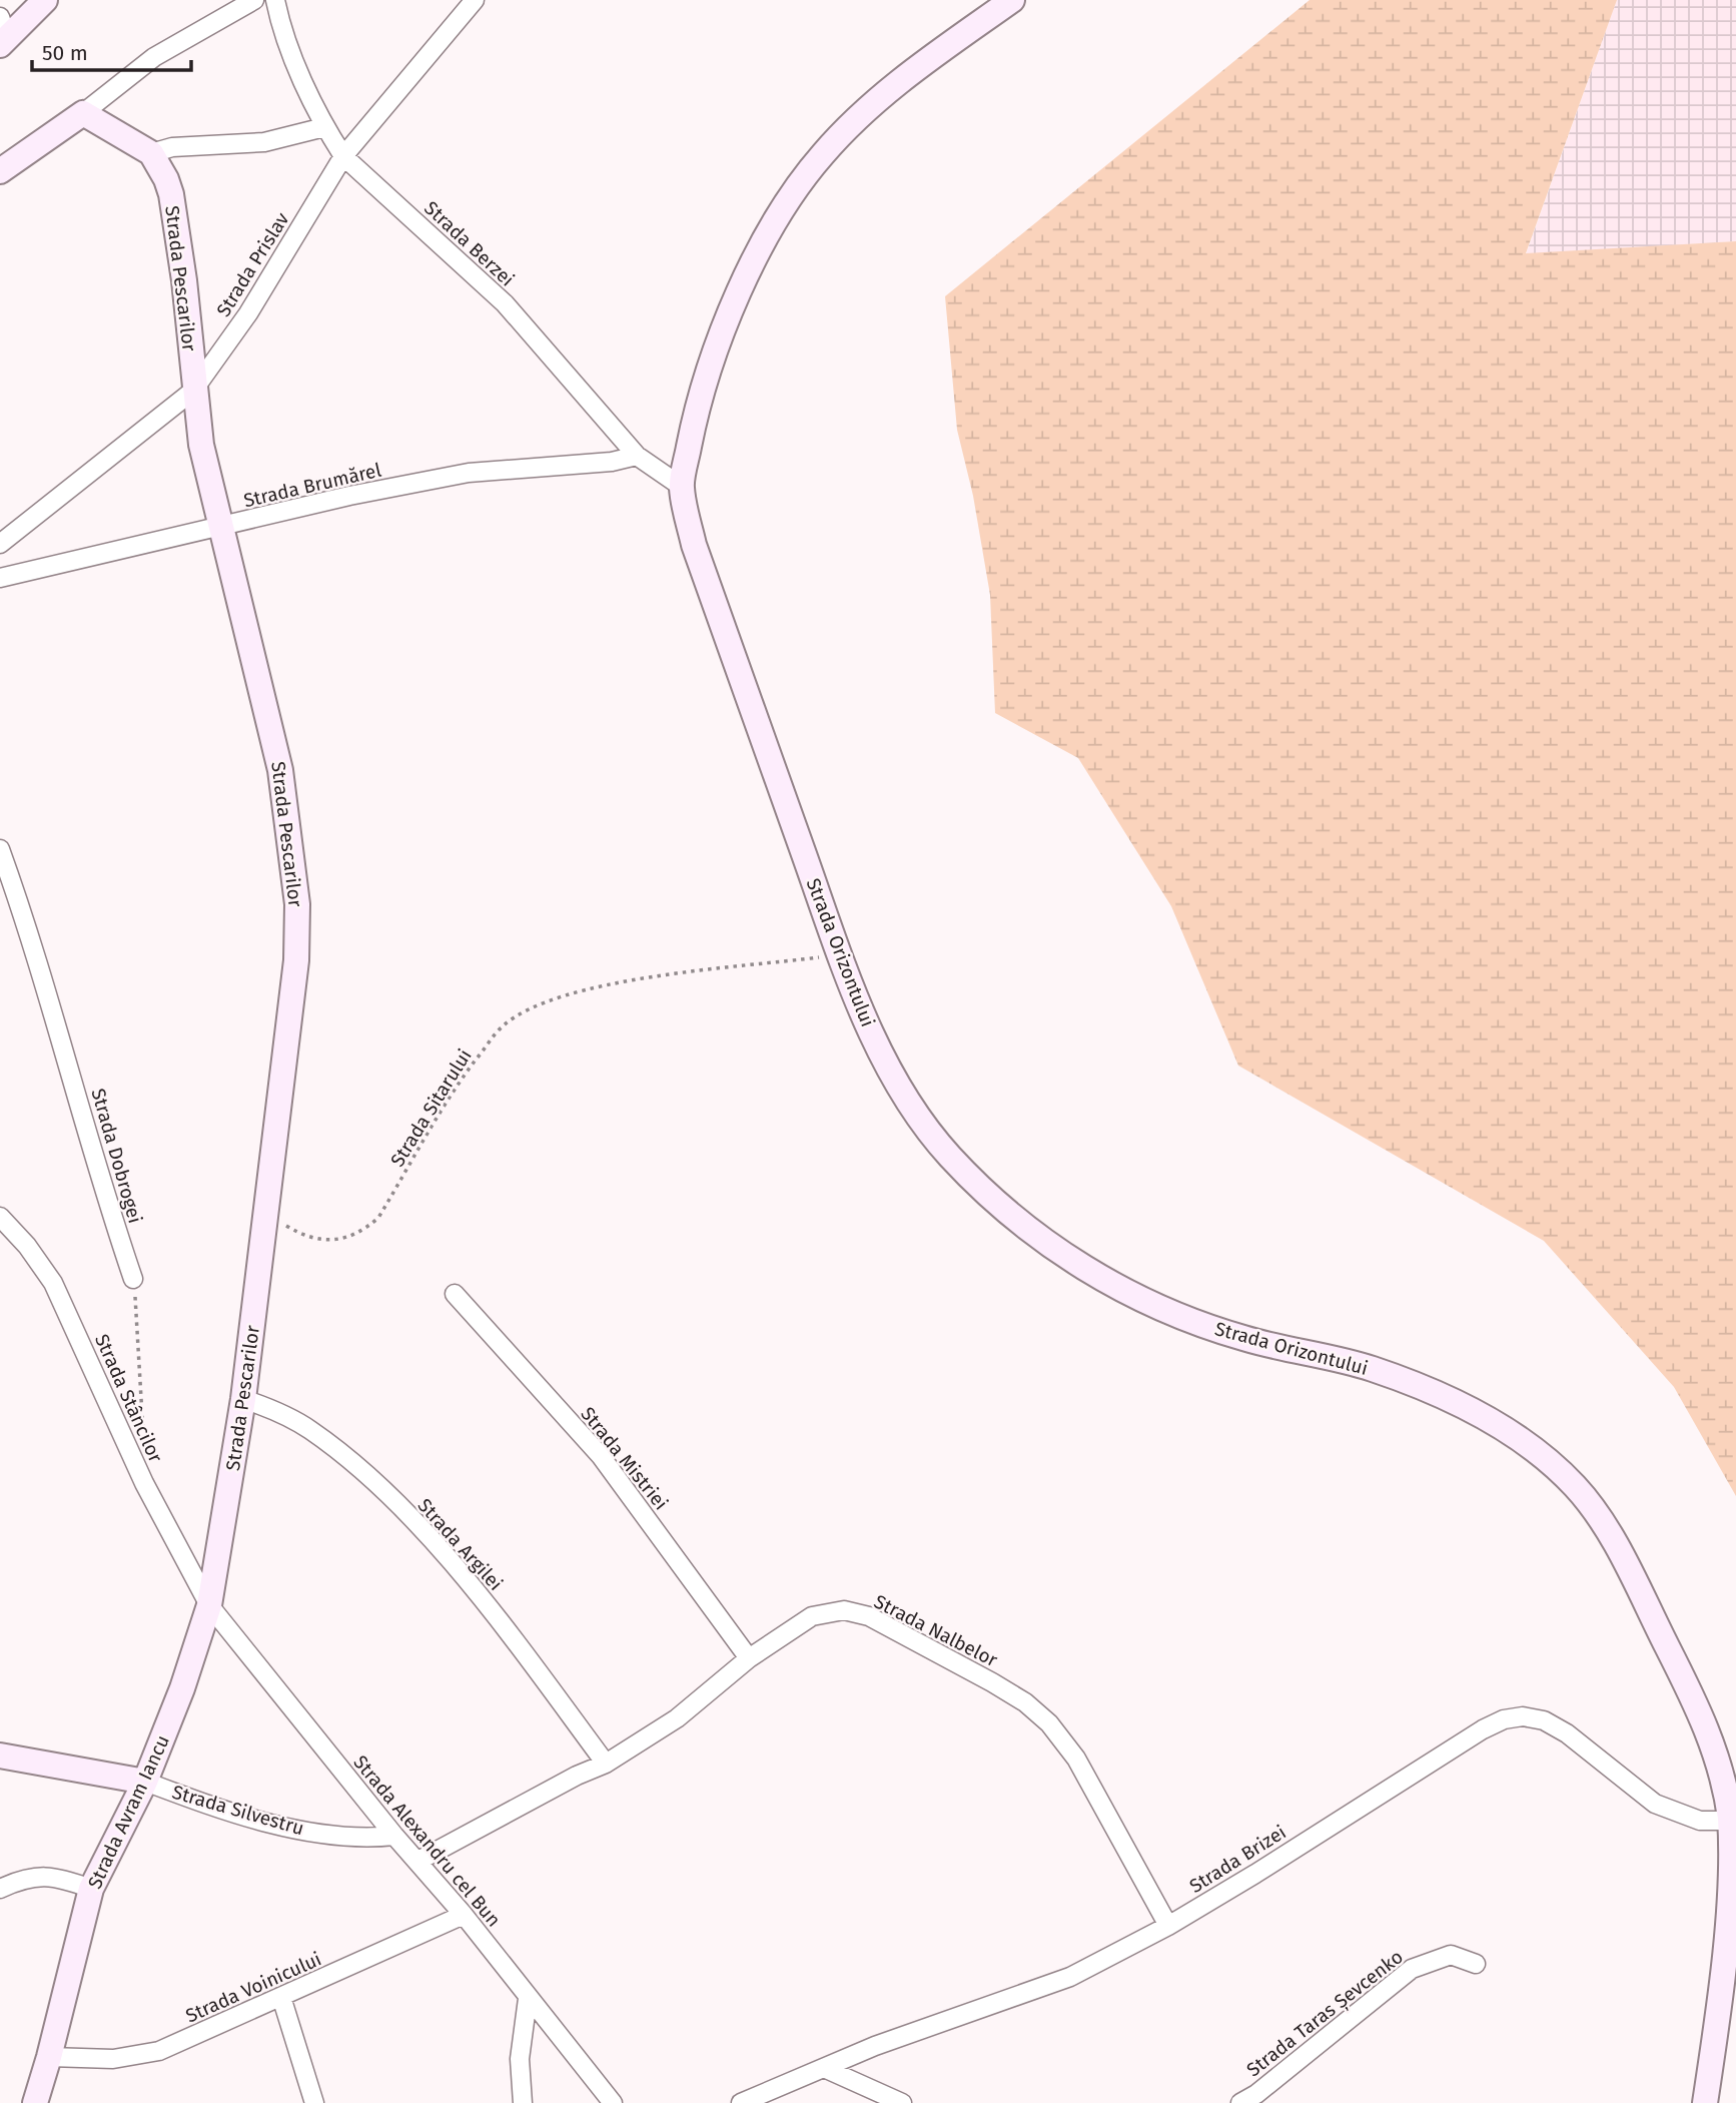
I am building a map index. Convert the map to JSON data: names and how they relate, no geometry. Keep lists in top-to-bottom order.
{
  "streets": {
    "street": [
      "Strada Berzei",
      "Strada Prislav",
      "Strada Pescarilor",
      "Strada Brumărel",
      "Strada Orizontului",
      "Strada Dobrogei",
      "Strada Stâncilor",
      "Strada Mistriei",
      "Strada Argilei",
      "Strada Nalbelor",
      "Strada Silvestru",
      "Strada Avram Iancu",
      "Strada Alexandru cel Bun",
      "Strada Brizei",
      "Strada Voinicului",
      "Strada Taras Șevcenko"
    ],
    "path": ["Strada Sitarului"]
  },
  "crossings": [
    ["Strada Berzei", "Strada Prislav"],
    ["Strada Berzei", "Strada Brumărel"],
    ["Strada Berzei", "Strada Orizontului"],
    ["Strada Prislav", "Strada Pescarilor"],
    ["Strada Pescarilor", "Strada Brumărel"],
    ["Strada Pescarilor", "Strada Sitarului"],
    ["Strada Pescarilor", "Strada Stâncilor"],
    ["Strada Pescarilor", "Strada Argilei"],
    ["Strada Pescarilor", "Strada Avram Iancu"],
    ["Strada Pescarilor", "Strada Alexandru cel Bun"],
    ["Strada Orizontului", "Strada Sitarului"],
    ["Strada Orizontului", "Strada Brizei"],
    ["Strada Stâncilor", "Strada Avram Iancu"],
    ["Strada Stâncilor", "Strada Alexandru cel Bun"],
    ["Strada Mistriei", "Strada Nalbelor"],
    ["Strada Argilei", "Strada Nalbelor"],
    ["Strada Nalbelor", "Strada Alexandru cel Bun"],
    ["Strada Nalbelor", "Strada Brizei"],
    ["Strada Silvestru", "Strada Avram Iancu"],
    ["Strada Silvestru", "Strada Alexandru cel Bun"],
    ["Strada Avram Iancu", "Strada Alexandru cel Bun"],
    ["Strada Avram Iancu", "Strada Voinicului"],
    ["Strada Alexandru cel Bun", "Strada Voinicului"]
  ],
  "scale_bar": "50 m"
}
